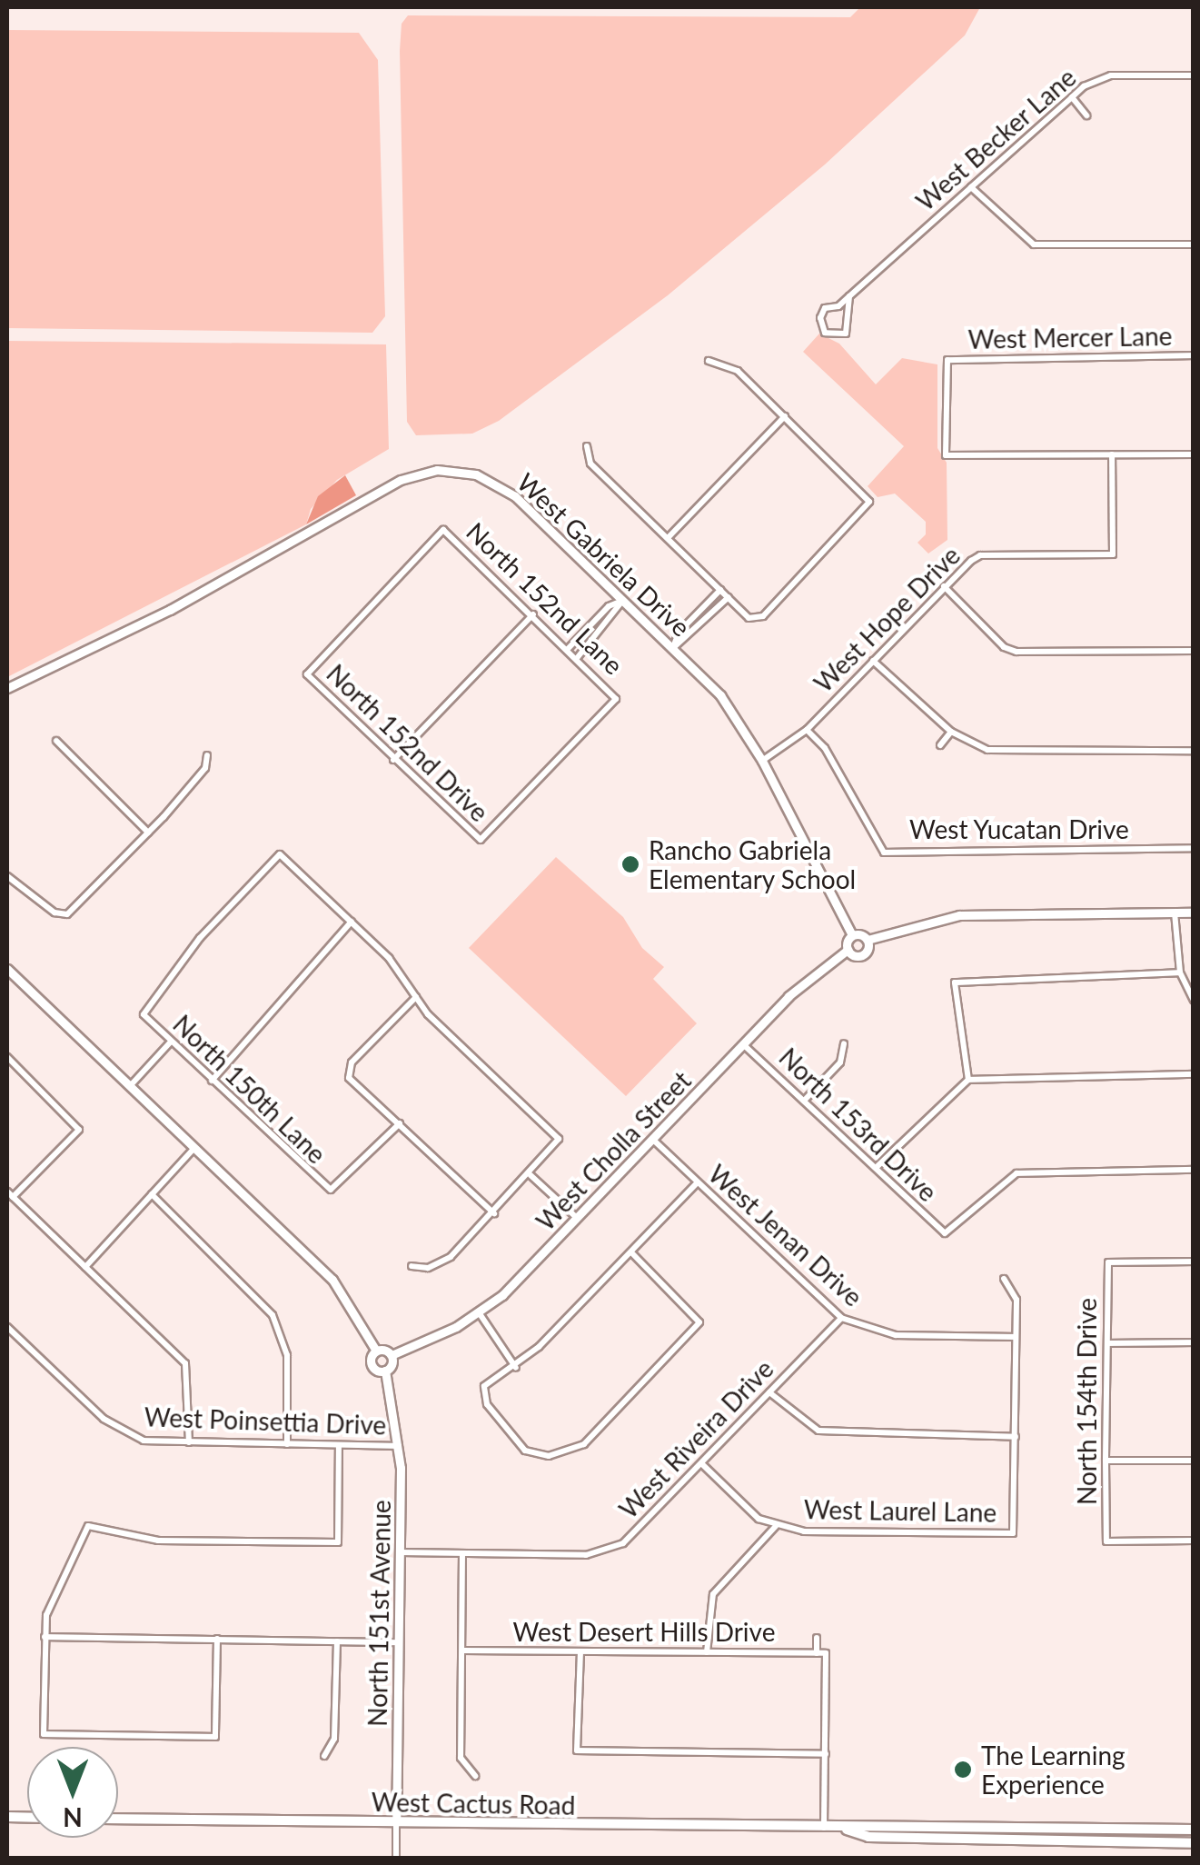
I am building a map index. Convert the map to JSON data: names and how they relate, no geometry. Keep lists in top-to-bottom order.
{
  "streets": {
    "main road": ["West Cactus Road"],
    "street": [
      "West Becker Lane",
      "West Mercer Lane",
      "West Gabriela Drive",
      "North 152nd Lane",
      "West Hope Drive",
      "North 152nd Drive",
      "West Yucatan Drive",
      "North 150th Lane",
      "North 153rd Drive",
      "West Cholla Street",
      "West Jenan Drive",
      "North 154th Drive",
      "West Poinsettia Drive",
      "West Riveira Drive",
      "West Laurel Lane",
      "North 151st Avenue",
      "West Desert Hills Drive"
    ]
  },
  "crossings": [
    ["West Mercer Lane", "West Hope Drive"],
    ["West Gabriela Drive", "West Hope Drive"],
    ["North 152nd Lane", "North 152nd Drive"],
    ["West Hope Drive", "West Yucatan Drive"],
    ["North 153rd Drive", "West Cholla Street"],
    ["West Cholla Street", "West Jenan Drive"],
    ["West Jenan Drive", "West Riveira Drive"],
    ["West Poinsettia Drive", "North 151st Avenue"],
    ["West Riveira Drive", "West Laurel Lane"],
    ["West Riveira Drive", "North 151st Avenue"],
    ["North 151st Avenue", "West Cactus Road"]
  ],
  "places": ["Rancho Gabriela Elementary School", "The Learning Experience"],
  "north": "bottom"
}
